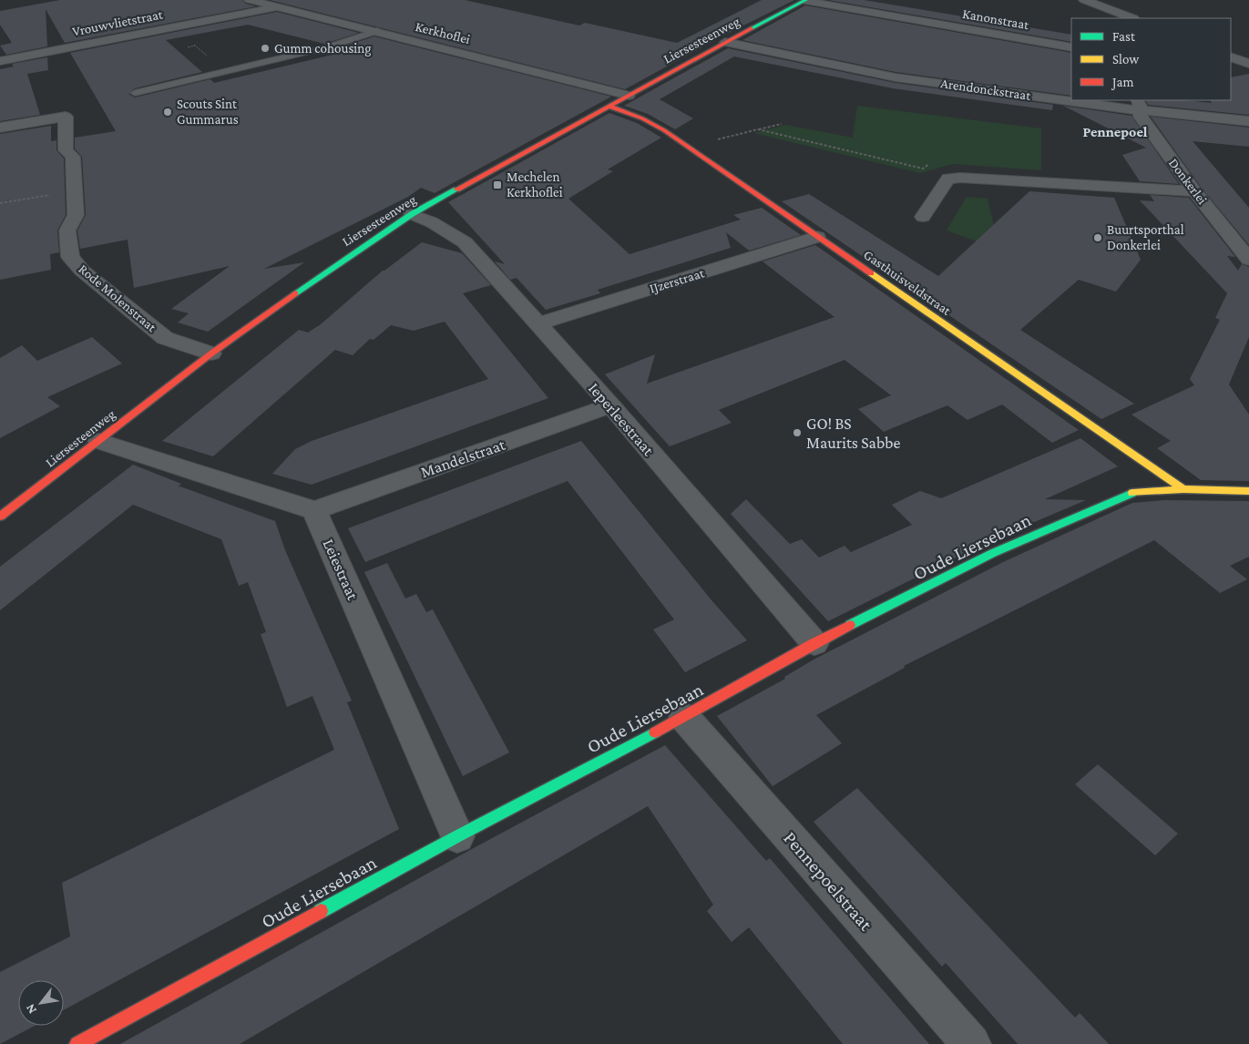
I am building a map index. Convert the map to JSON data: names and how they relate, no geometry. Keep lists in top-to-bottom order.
{
  "streets": {
    "street": [
      "Kanonstraat",
      "Vrouwvlietstraat",
      "Kerkhoflei",
      "Liersesteenweg",
      "Arendonckstraat",
      "Donkerlei",
      "IJzerstraat",
      "Gasthuisveldstraat",
      "Rode Molenstraat",
      "Ieperleestraat",
      "Mandelstraat",
      "Oude Liersebaan",
      "Leiestraat",
      "Pennepoelstraat"
    ]
  },
  "crossings": [
    ["Kanonstraat", "Liersesteenweg"],
    ["Vrouwvlietstraat", "Kerkhoflei"],
    ["Kerkhoflei", "Liersesteenweg"],
    ["Liersesteenweg", "Arendonckstraat"],
    ["Liersesteenweg", "Gasthuisveldstraat"],
    ["Liersesteenweg", "Rode Molenstraat"],
    ["Liersesteenweg", "Ieperleestraat"],
    ["Arendonckstraat", "Donkerlei"],
    ["IJzerstraat", "Gasthuisveldstraat"],
    ["IJzerstraat", "Ieperleestraat"],
    ["Gasthuisveldstraat", "Oude Liersebaan"],
    ["Ieperleestraat", "Mandelstraat"],
    ["Ieperleestraat", "Oude Liersebaan"],
    ["Mandelstraat", "Leiestraat"],
    ["Oude Liersebaan", "Leiestraat"],
    ["Oude Liersebaan", "Pennepoelstraat"]
  ],
  "districts": ["Pennepoel"],
  "places": {
    "other": [
      "Gumm cohousing",
      "Scouts Sint Gummarus",
      "Buurtsporthal Donkerlei",
      "GO! BS Maurits Sabbe"
    ],
    "transit": ["Mechelen Kerkhoflei"]
  },
  "legend": ["Fast", "Slow", "Jam"],
  "north": "bottom left"
}
